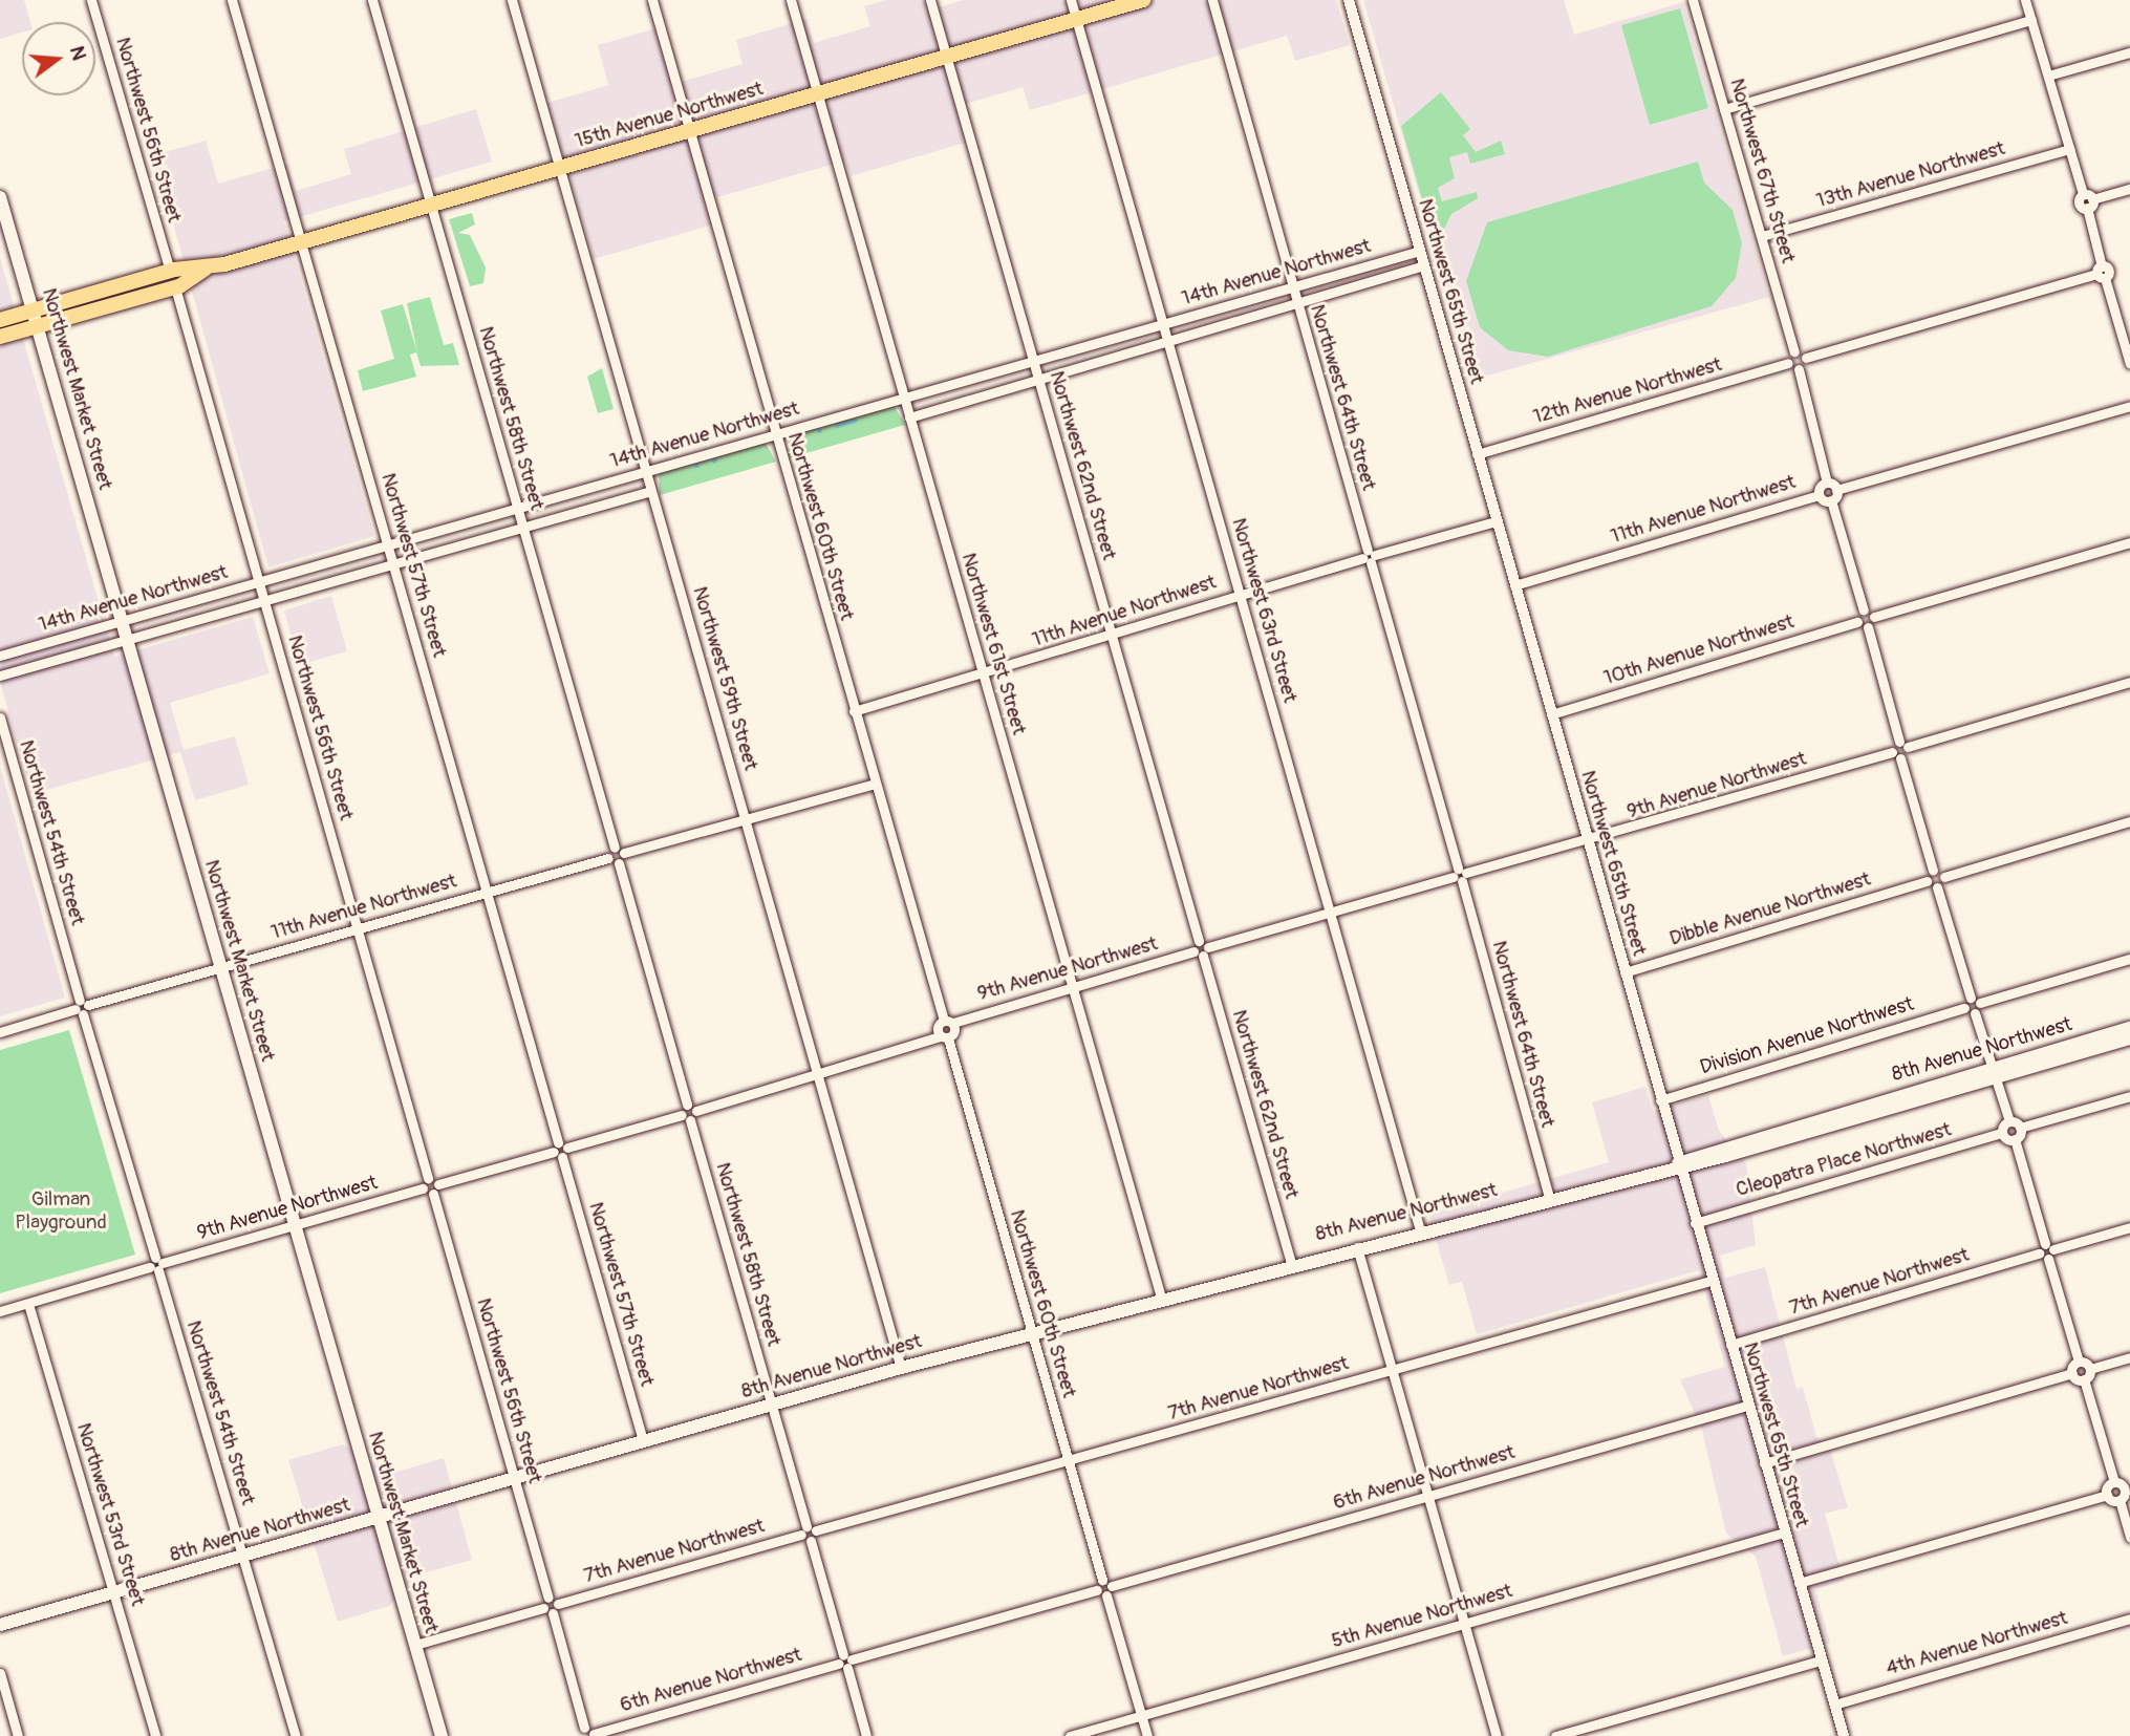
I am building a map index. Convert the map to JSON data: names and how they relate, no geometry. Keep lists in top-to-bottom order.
{
  "streets": {
    "main road": ["15th Avenue Northwest", "Northwest Market Street", "8th Avenue Northwest"],
    "street": [
      "Northwest 56th Street",
      "Northwest 67th Street",
      "13th Avenue Northwest",
      "14th Avenue Northwest",
      "Northwest 65th Street",
      "12th Avenue Northwest",
      "Northwest 64th Street",
      "Northwest 58th Street",
      "Northwest 62nd Street",
      "11th Avenue Northwest",
      "Northwest 60th Street",
      "Northwest 57th Street",
      "Northwest 63rd Street",
      "Northwest 61st Street",
      "10th Avenue Northwest",
      "Northwest 59th Street",
      "9th Avenue Northwest",
      "Northwest 54th Street",
      "Dibble Avenue Northwest",
      "Division Avenue Northwest",
      "Cleopatra Place Northwest",
      "7th Avenue Northwest",
      "6th Avenue Northwest",
      "Northwest 53rd Street",
      "5th Avenue Northwest",
      "4th Avenue Northwest"
    ]
  },
  "crossings": [
    ["15th Avenue Northwest", "Northwest 56th Street"],
    ["15th Avenue Northwest", "Northwest Market Street"],
    ["15th Avenue Northwest", "Northwest 58th Street"],
    ["15th Avenue Northwest", "Northwest 62nd Street"],
    ["15th Avenue Northwest", "Northwest 60th Street"],
    ["15th Avenue Northwest", "Northwest 57th Street"],
    ["15th Avenue Northwest", "Northwest 63rd Street"],
    ["15th Avenue Northwest", "Northwest 61st Street"],
    ["15th Avenue Northwest", "Northwest 59th Street"],
    ["Northwest 56th Street", "14th Avenue Northwest"],
    ["Northwest 56th Street", "11th Avenue Northwest"],
    ["Northwest 56th Street", "8th Avenue Northwest"],
    ["Northwest 56th Street", "7th Avenue Northwest"],
    ["Northwest 67th Street", "13th Avenue Northwest"],
    ["14th Avenue Northwest", "Northwest 65th Street"],
    ["14th Avenue Northwest", "Northwest Market Street"],
    ["14th Avenue Northwest", "Northwest 64th Street"],
    ["14th Avenue Northwest", "Northwest 58th Street"],
    ["14th Avenue Northwest", "Northwest 62nd Street"],
    ["14th Avenue Northwest", "Northwest 60th Street"],
    ["14th Avenue Northwest", "Northwest 57th Street"],
    ["14th Avenue Northwest", "Northwest 63rd Street"],
    ["14th Avenue Northwest", "Northwest 61st Street"],
    ["14th Avenue Northwest", "Northwest 59th Street"],
    ["Northwest 65th Street", "12th Avenue Northwest"],
    ["Northwest 65th Street", "11th Avenue Northwest"],
    ["Northwest 65th Street", "10th Avenue Northwest"],
    ["Northwest 65th Street", "9th Avenue Northwest"],
    ["Northwest 65th Street", "Dibble Avenue Northwest"],
    ["Northwest 65th Street", "Division Avenue Northwest"],
    ["Northwest 65th Street", "8th Avenue Northwest"],
    ["Northwest 65th Street", "Cleopatra Place Northwest"],
    ["Northwest 65th Street", "7th Avenue Northwest"],
    ["Northwest 65th Street", "6th Avenue Northwest"],
    ["Northwest 65th Street", "5th Avenue Northwest"],
    ["Northwest 65th Street", "4th Avenue Northwest"],
    ["Northwest Market Street", "11th Avenue Northwest"],
    ["Northwest Market Street", "9th Avenue Northwest"],
    ["Northwest Market Street", "8th Avenue Northwest"],
    ["Northwest 64th Street", "11th Avenue Northwest"],
    ["Northwest 64th Street", "9th Avenue Northwest"],
    ["Northwest 64th Street", "8th Avenue Northwest"],
    ["Northwest 58th Street", "11th Avenue Northwest"],
    ["Northwest 58th Street", "8th Avenue Northwest"],
    ["Northwest 58th Street", "7th Avenue Northwest"],
    ["Northwest 58th Street", "6th Avenue Northwest"],
    ["Northwest 62nd Street", "11th Avenue Northwest"],
    ["Northwest 62nd Street", "9th Avenue Northwest"],
    ["Northwest 62nd Street", "8th Avenue Northwest"],
    ["11th Avenue Northwest", "Northwest 60th Street"],
    ["11th Avenue Northwest", "Northwest 57th Street"],
    ["11th Avenue Northwest", "Northwest 63rd Street"],
    ["11th Avenue Northwest", "Northwest 61st Street"],
    ["11th Avenue Northwest", "Northwest 59th Street"],
    ["11th Avenue Northwest", "Northwest 54th Street"],
    ["Northwest 60th Street", "9th Avenue Northwest"],
    ["Northwest 60th Street", "8th Avenue Northwest"],
    ["Northwest 60th Street", "7th Avenue Northwest"],
    ["Northwest 57th Street", "8th Avenue Northwest"],
    ["Northwest 63rd Street", "9th Avenue Northwest"],
    ["Northwest 63rd Street", "8th Avenue Northwest"],
    ["Northwest 61st Street", "9th Avenue Northwest"],
    ["Northwest 61st Street", "8th Avenue Northwest"],
    ["Northwest 59th Street", "8th Avenue Northwest"],
    ["9th Avenue Northwest", "Northwest 54th Street"],
    ["9th Avenue Northwest", "Northwest 53rd Street"],
    ["Northwest 54th Street", "8th Avenue Northwest"],
    ["8th Avenue Northwest", "Northwest 53rd Street"]
  ],
  "parks": ["Gilman Playground"],
  "north": "right"
}
